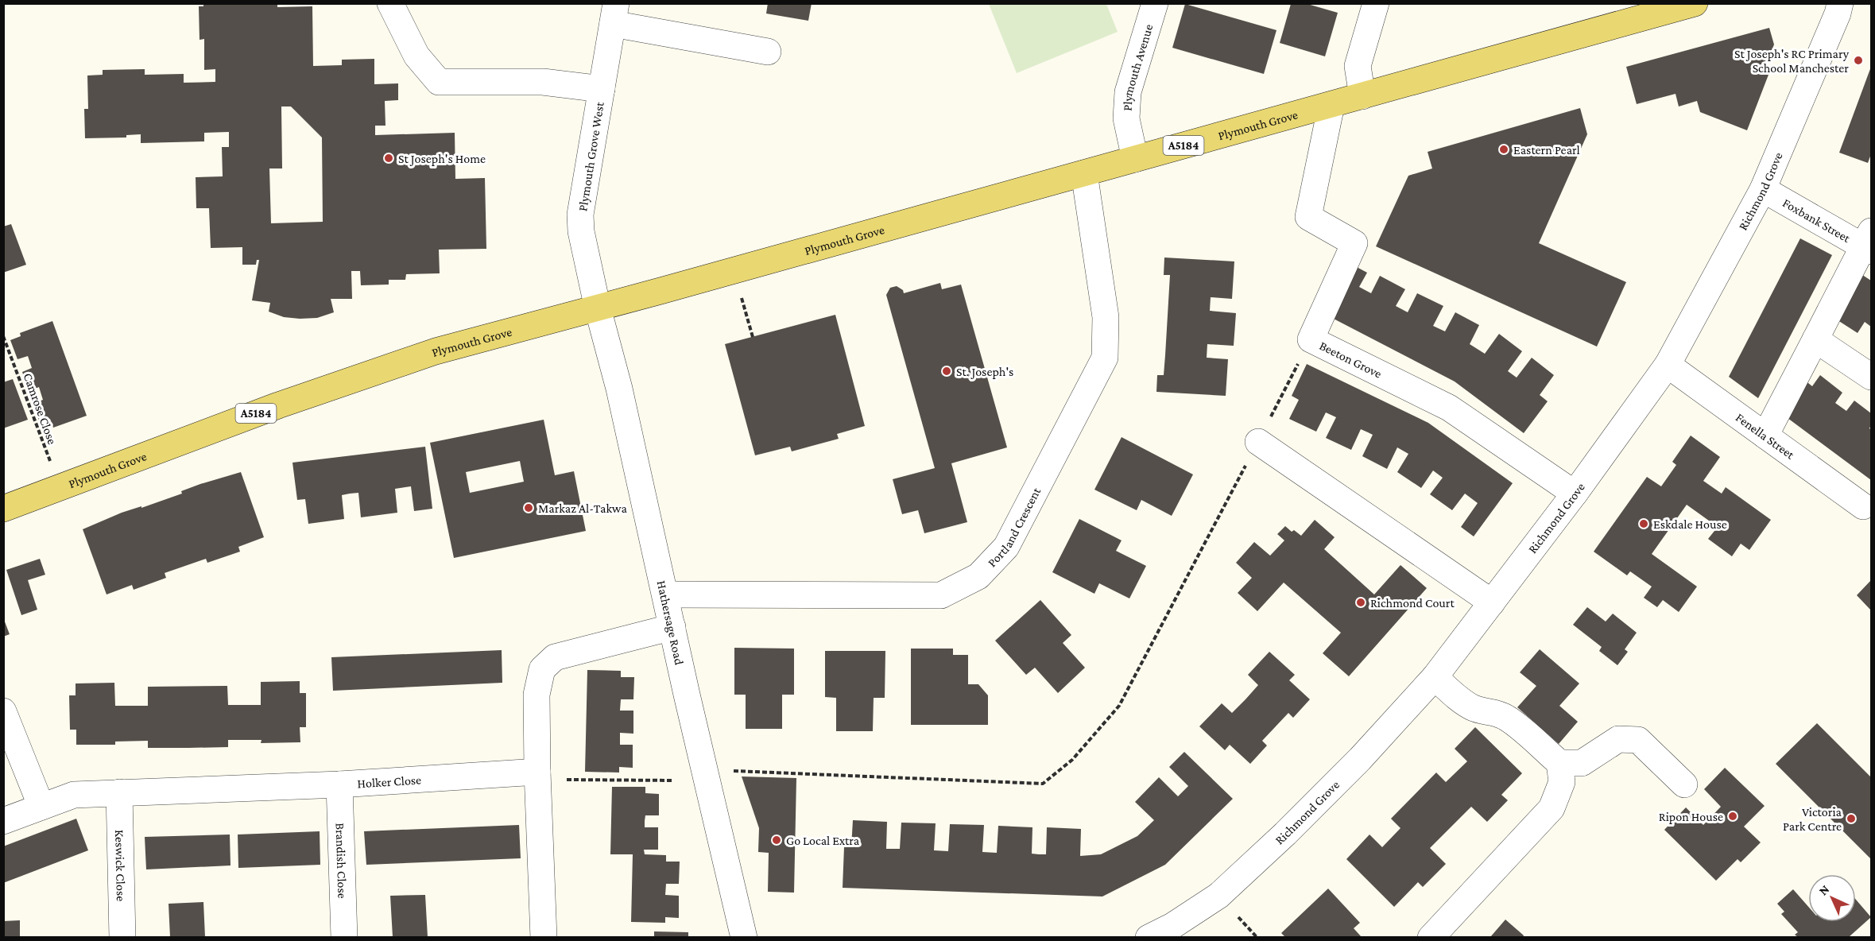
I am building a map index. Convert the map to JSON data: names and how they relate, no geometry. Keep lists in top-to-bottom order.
{
  "streets": {
    "main road": ["Plymouth Grove", "A5184"],
    "street": [
      "Plymouth Avenue",
      "Plymouth Grove West",
      "Richmond Grove",
      "Foxbank Street",
      "Beeton Grove",
      "Fenella Street",
      "Portland Crescent",
      "Hathersage Road",
      "Holker Close",
      "Brandish Close",
      "Keswick Close"
    ],
    "path": ["Camrose Close"]
  },
  "crossings": [
    ["Plymouth Avenue", "Plymouth Grove"],
    ["Plymouth Grove", "Plymouth Grove West"],
    ["Plymouth Grove", "Beeton Grove"],
    ["Plymouth Grove", "Camrose Close"],
    ["Plymouth Grove", "Portland Crescent"],
    ["Plymouth Grove", "Hathersage Road"],
    ["Plymouth Grove West", "Hathersage Road"],
    ["Richmond Grove", "Foxbank Street"],
    ["Richmond Grove", "Beeton Grove"],
    ["Richmond Grove", "Fenella Street"],
    ["Portland Crescent", "Hathersage Road"],
    ["Holker Close", "Brandish Close"],
    ["Holker Close", "Keswick Close"]
  ],
  "places": [
    "St Joseph's RC Primary School Manchester",
    "Eastern Pearl",
    "St Joseph's Home",
    "St. Joseph's",
    "Markaz Al-Takwa",
    "Eskdale House",
    "Richmond Court",
    "Ripon House",
    "Victoria Park Centre",
    "Go Local Extra"
  ],
  "north": "top left"
}
